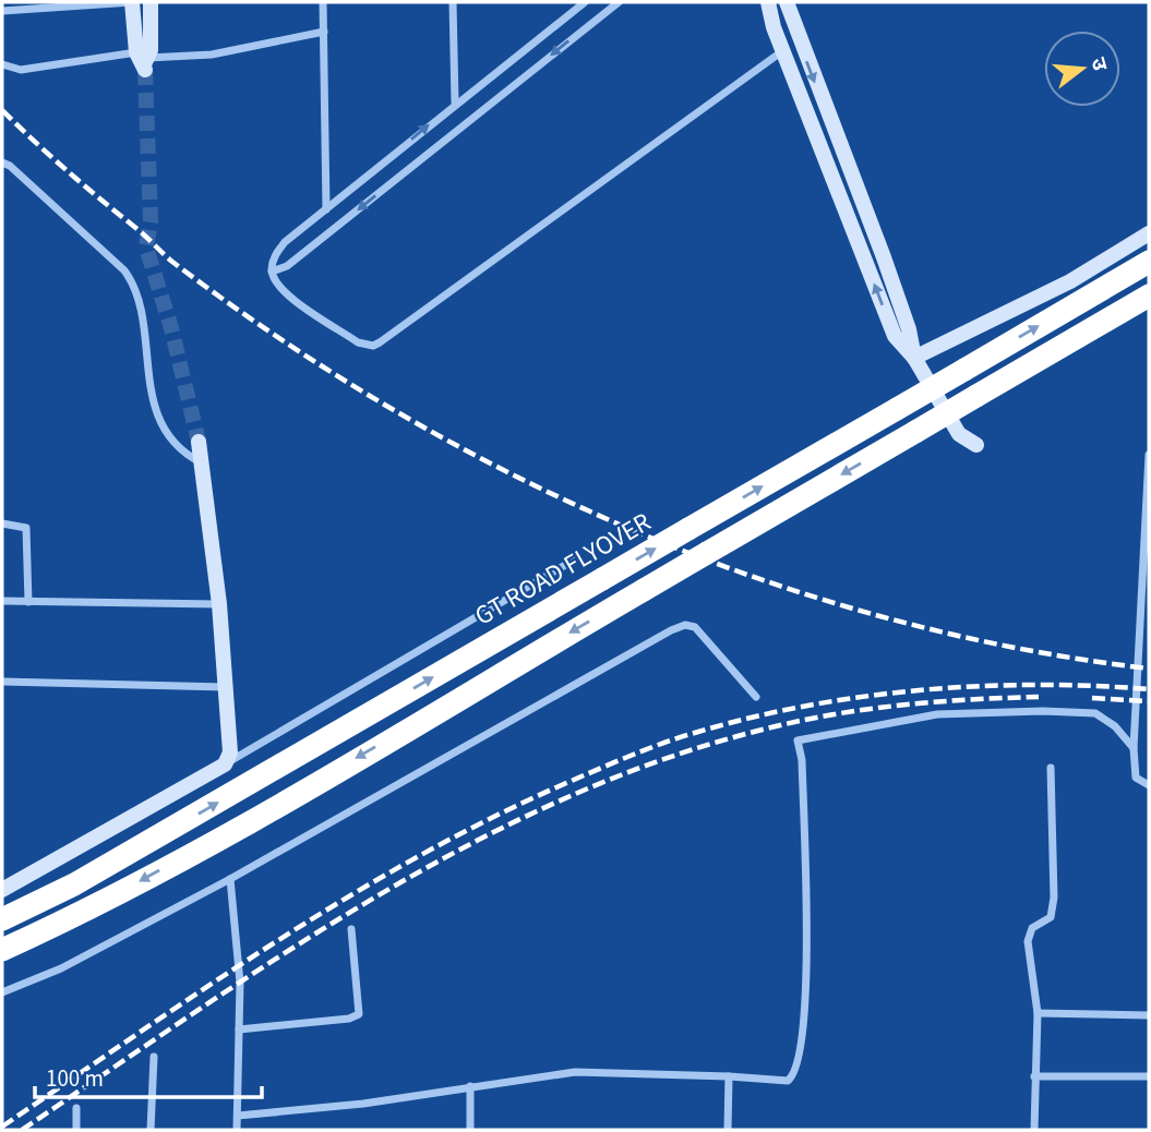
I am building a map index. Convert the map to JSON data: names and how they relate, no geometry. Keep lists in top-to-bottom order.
{
  "streets": {
    "highway": ["GT ROAD FLYOVER"]
  },
  "scale_bar": "100 m",
  "north": "right"
}
